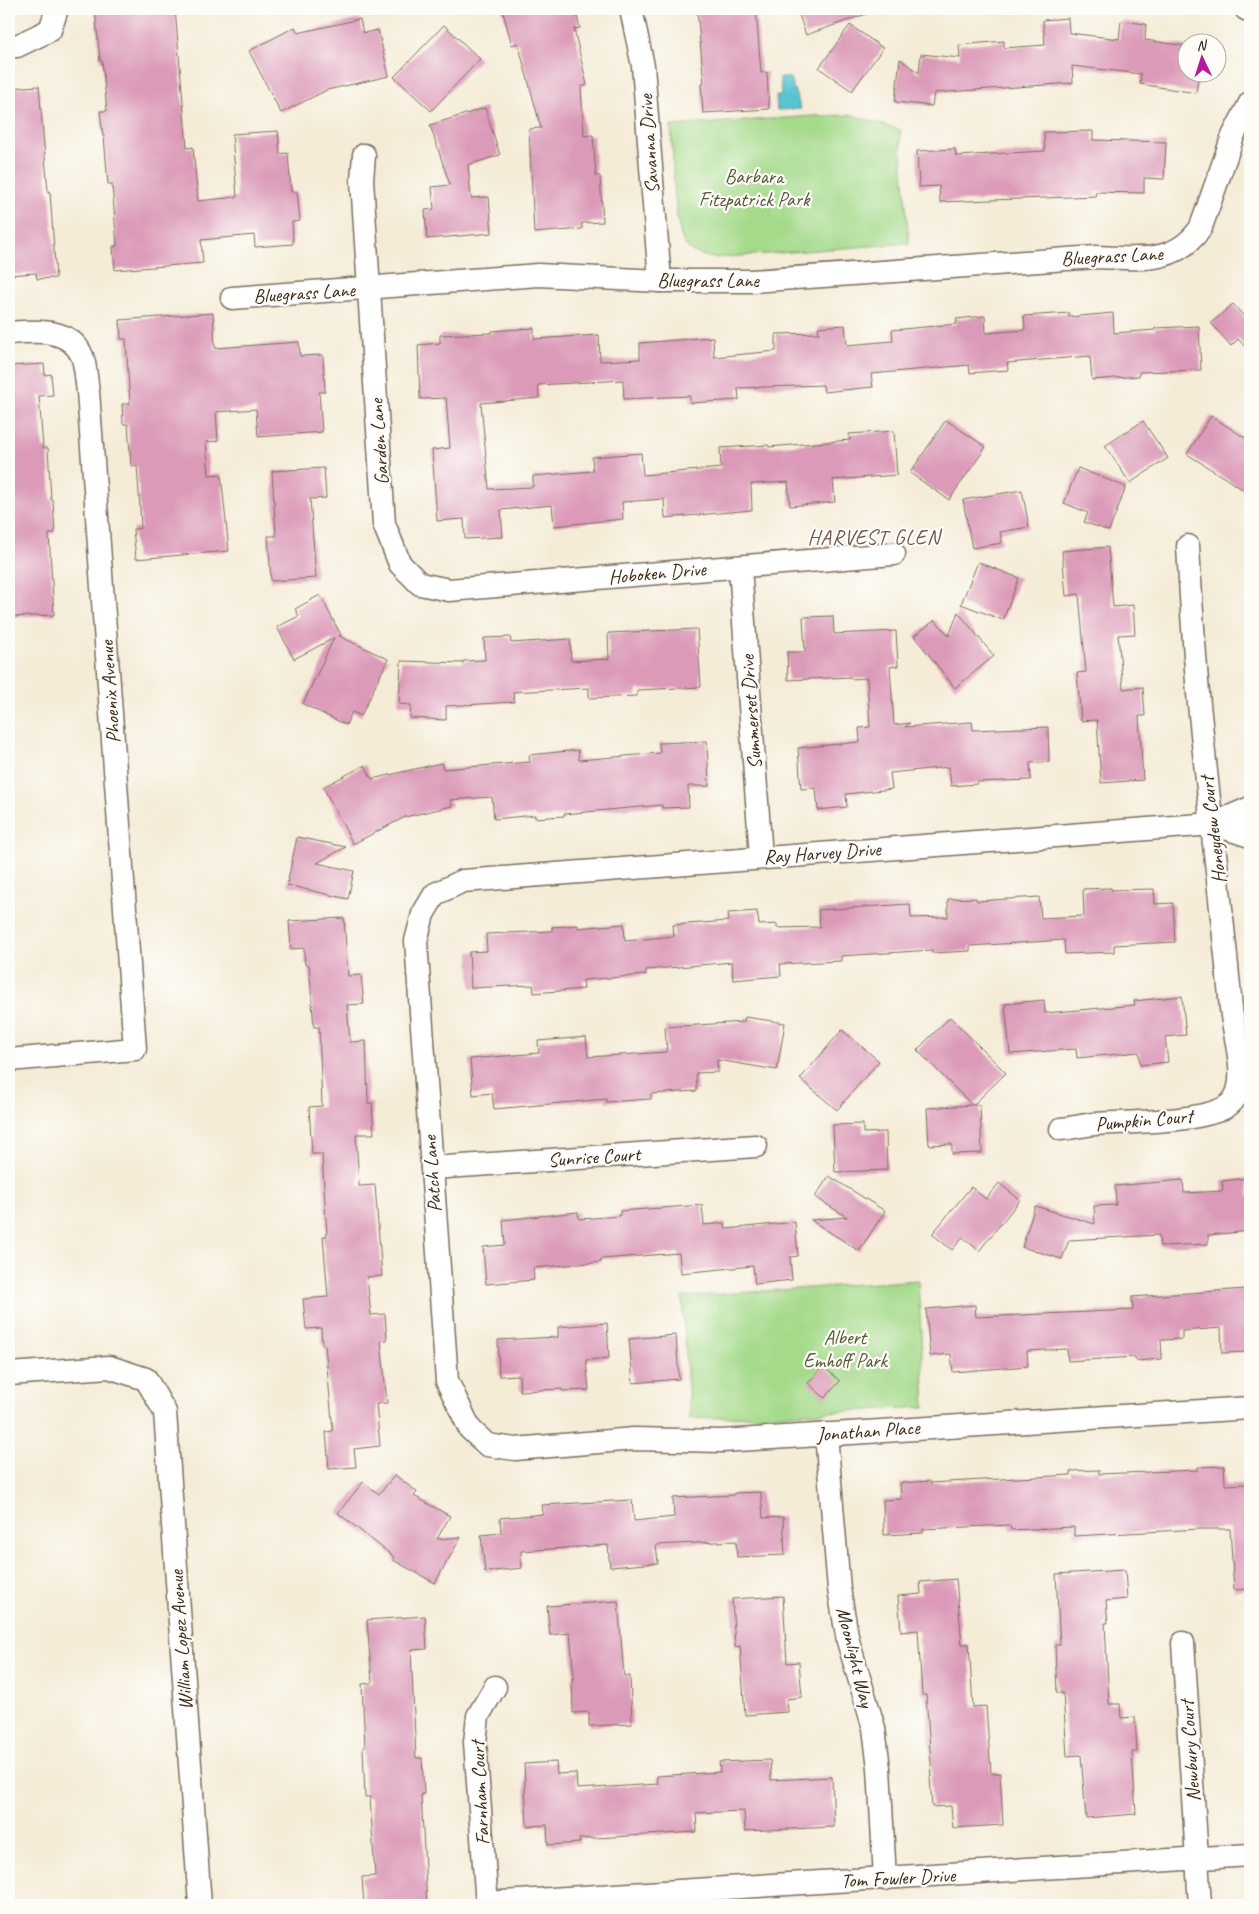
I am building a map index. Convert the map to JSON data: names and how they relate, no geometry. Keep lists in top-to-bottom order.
{
  "streets": {
    "street": [
      "Savanna Drive",
      "Bluegrass Lane",
      "Garden Lane",
      "Hoboken Drive",
      "Phoenix Avenue",
      "Summerset Drive",
      "Honeydew Court",
      "Ray Harvey Drive",
      "Pumpkin Court",
      "Sunrise Court",
      "Patch Lane",
      "Jonathan Place",
      "William Lopez Avenue",
      "Moonlight Way",
      "Newbury Court",
      "Farnham Court",
      "Tom Fowler Drive"
    ]
  },
  "crossings": [
    ["Savanna Drive", "Bluegrass Lane"],
    ["Bluegrass Lane", "Garden Lane"],
    ["Garden Lane", "Hoboken Drive"],
    ["Hoboken Drive", "Summerset Drive"],
    ["Summerset Drive", "Ray Harvey Drive"],
    ["Honeydew Court", "Ray Harvey Drive"],
    ["Honeydew Court", "Pumpkin Court"],
    ["Ray Harvey Drive", "Patch Lane"],
    ["Sunrise Court", "Patch Lane"],
    ["Patch Lane", "Jonathan Place"],
    ["Jonathan Place", "Moonlight Way"],
    ["Moonlight Way", "Tom Fowler Drive"],
    ["Newbury Court", "Tom Fowler Drive"],
    ["Farnham Court", "Tom Fowler Drive"]
  ],
  "districts": ["HARVEST GLEN"],
  "parks": ["Barbara Fitzpatrick Park", "Albert Emhoff Park"],
  "north": "top"
}
